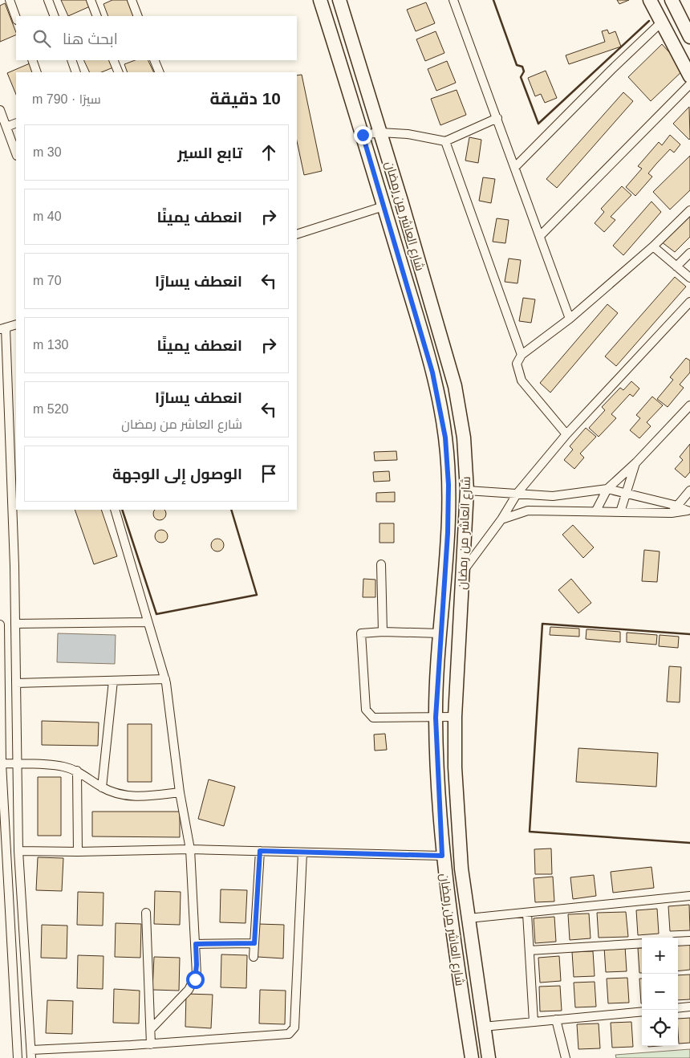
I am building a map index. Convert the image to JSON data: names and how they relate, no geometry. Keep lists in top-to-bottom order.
{
  "streets": {
    "main road": ["شارع العاشر من رمضان"]
  },
  "page": {
    "search": "ابحث هنا",
    "heading": ["10 دقيقة", "سيرًا · 790 m"],
    "list": [
      ["تابع السير", "30 m"],
      ["انعطف يمينًا", "40 m"],
      ["انعطف يسارًا", "70 m"],
      ["انعطف يمينًا", "130 m"],
      ["انعطف يسارًا", "شارع العاشر من رمضان", "520 m"],
      "الوصول إلى الوجهة"
    ],
    "map_buttons": ["+", "−"]
  }
}
